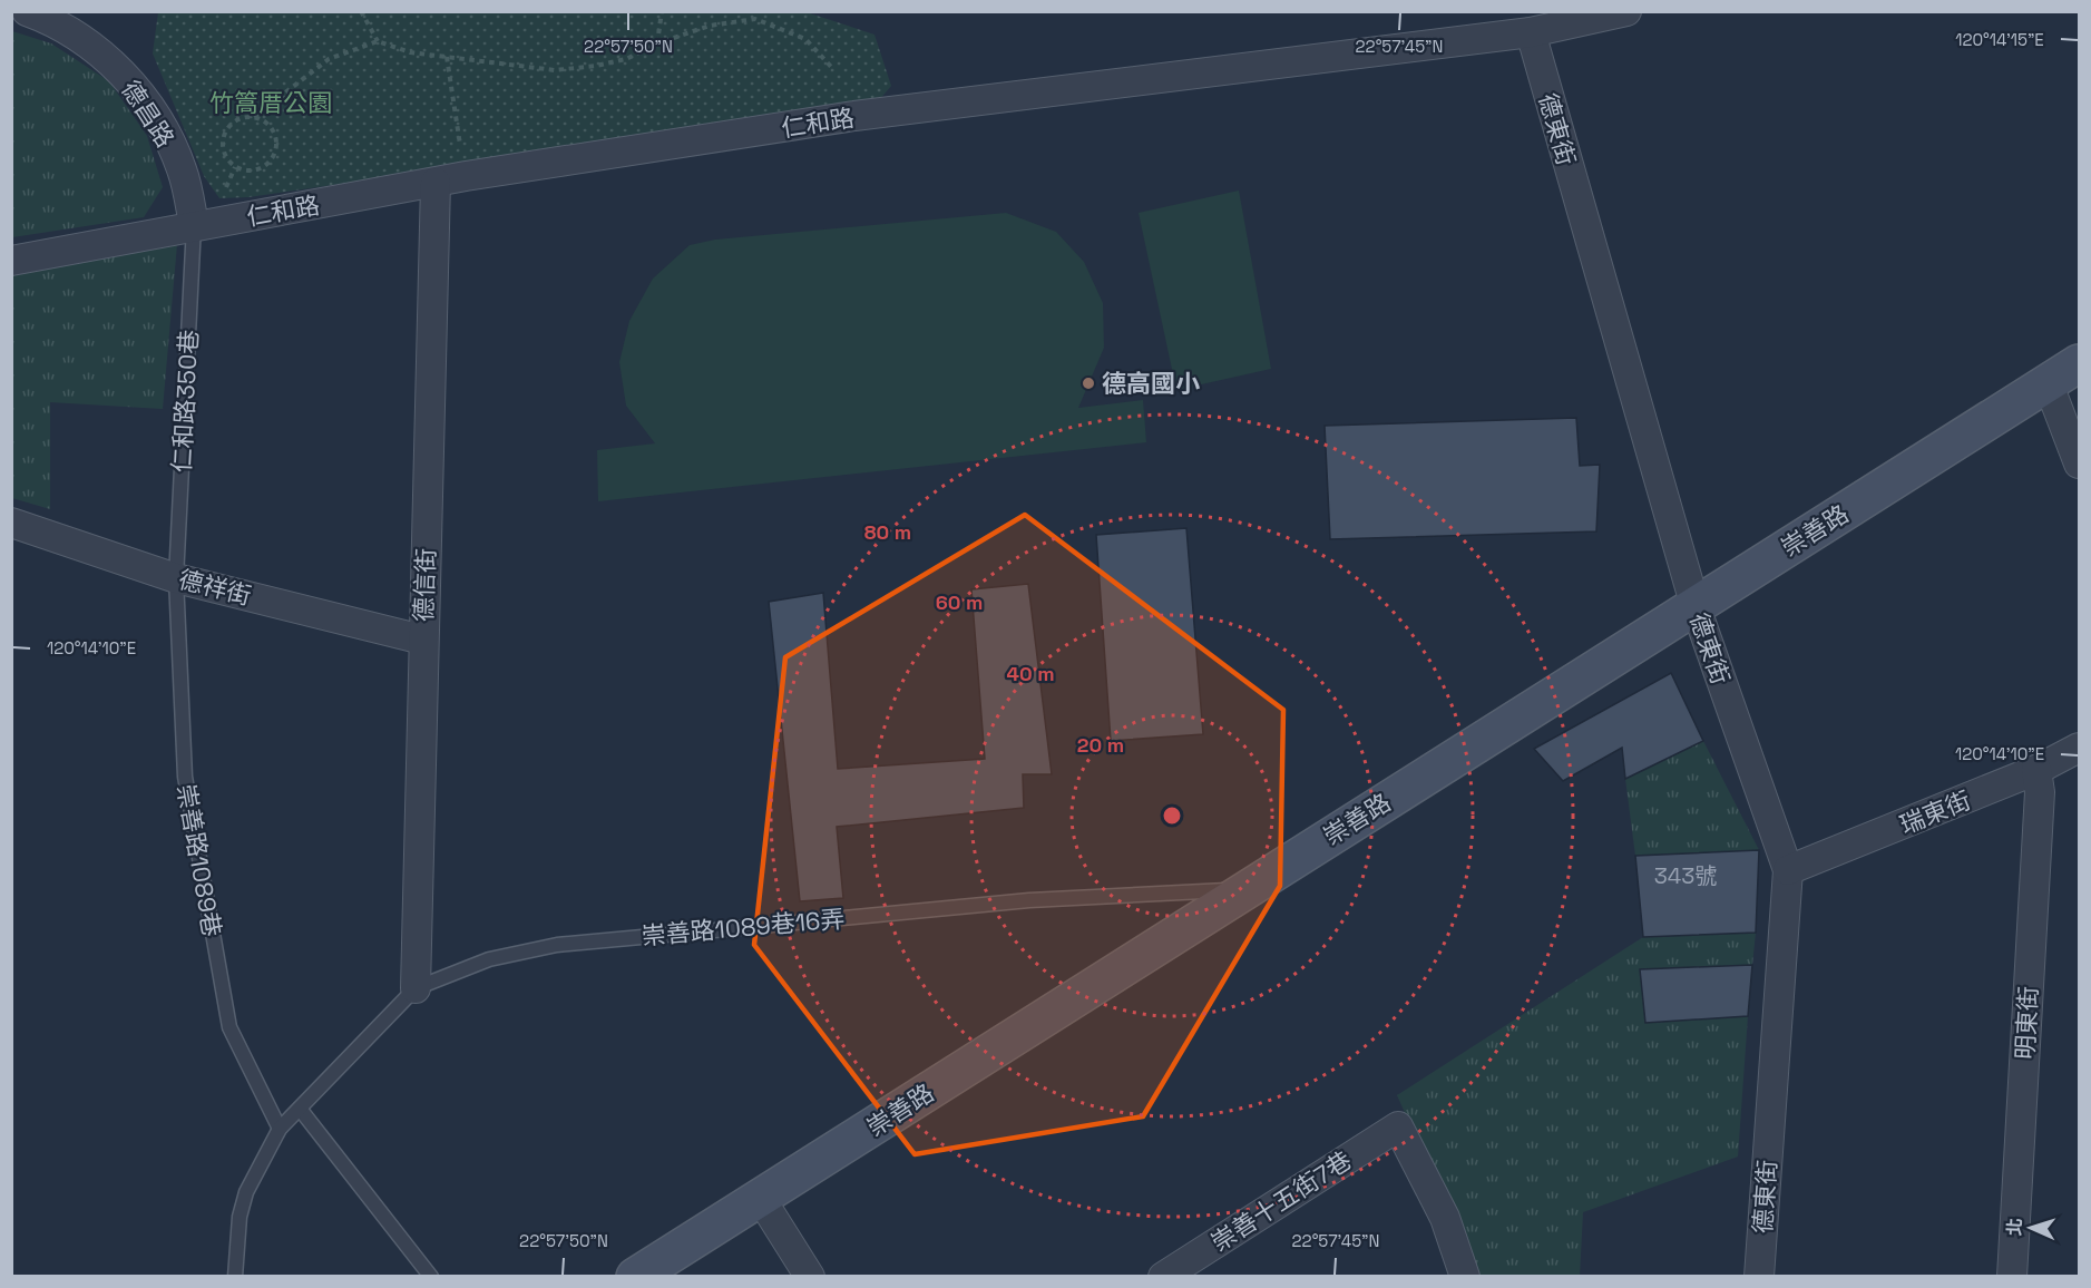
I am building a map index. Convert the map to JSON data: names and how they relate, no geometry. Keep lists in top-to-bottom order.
{
  "streets": {
    "street": [
      "德昌路",
      "仁和路",
      "德東街",
      "崇善路",
      "德信街",
      "德祥街",
      "瑞東街",
      "明東街",
      "崇善十五街7巷"
    ],
    "lane": ["仁和路350巷", "崇善路1089巷", "崇善路1089巷16弄"]
  },
  "crossings": [
    ["德昌路", "仁和路"],
    ["德昌路", "仁和路350巷"],
    ["仁和路", "德東街"],
    ["仁和路", "仁和路350巷"],
    ["仁和路", "德信街"],
    ["德東街", "崇善路"],
    ["德東街", "瑞東街"],
    ["仁和路350巷", "德祥街"],
    ["仁和路350巷", "崇善路1089巷"],
    ["崇善路", "崇善路1089巷16弄"],
    ["德信街", "德祥街"],
    ["德信街", "崇善路1089巷16弄"],
    ["德祥街", "崇善路1089巷"],
    ["瑞東街", "明東街"]
  ],
  "parks": ["竹篙厝公園"],
  "places": ["德高國小"],
  "house_numbers": ["343號"],
  "north": "left",
  "coordinates": [
    "120°14'15\"E",
    "22°57'50\"N",
    "22°57'45\"N",
    "120°14'10\"E"
  ],
  "rings": [
    "80 m",
    "60 m",
    "40 m",
    "20 m"
  ]
}
